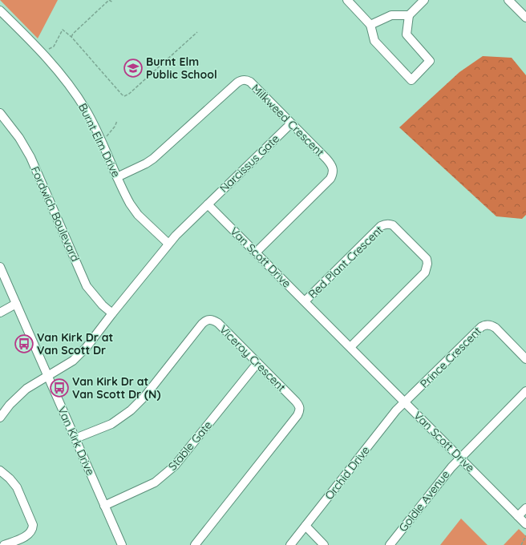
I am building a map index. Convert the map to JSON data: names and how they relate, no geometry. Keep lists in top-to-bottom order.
{
  "streets": {
    "street": [
      "Milkweed Crescent",
      "Burnt Elm Drive",
      "Narcissus Gate",
      "Fordwich Boulevard",
      "Van Scott Drive",
      "Red Plant Crescent",
      "Prince Crescent",
      "Viceroy Crescent",
      "Van Kirk Drive",
      "Stable Gate",
      "Orchid Drive",
      "Goldie Avenue"
    ]
  },
  "crossings": [
    ["Milkweed Crescent", "Burnt Elm Drive"],
    ["Milkweed Crescent", "Narcissus Gate"],
    ["Milkweed Crescent", "Van Scott Drive"],
    ["Narcissus Gate", "Van Scott Drive"],
    ["Van Scott Drive", "Red Plant Crescent"],
    ["Van Scott Drive", "Prince Crescent"],
    ["Van Scott Drive", "Orchid Drive"],
    ["Van Scott Drive", "Goldie Avenue"],
    ["Prince Crescent", "Orchid Drive"],
    ["Viceroy Crescent", "Van Kirk Drive"],
    ["Viceroy Crescent", "Stable Gate"],
    ["Van Kirk Drive", "Stable Gate"]
  ],
  "places": {
    "school or university": ["Burnt Elm Public School"],
    "bus stop": ["Van Kirk Dr at Van Scott Dr", "Van Kirk Dr at Van Scott Dr (N)"]
  }
}
